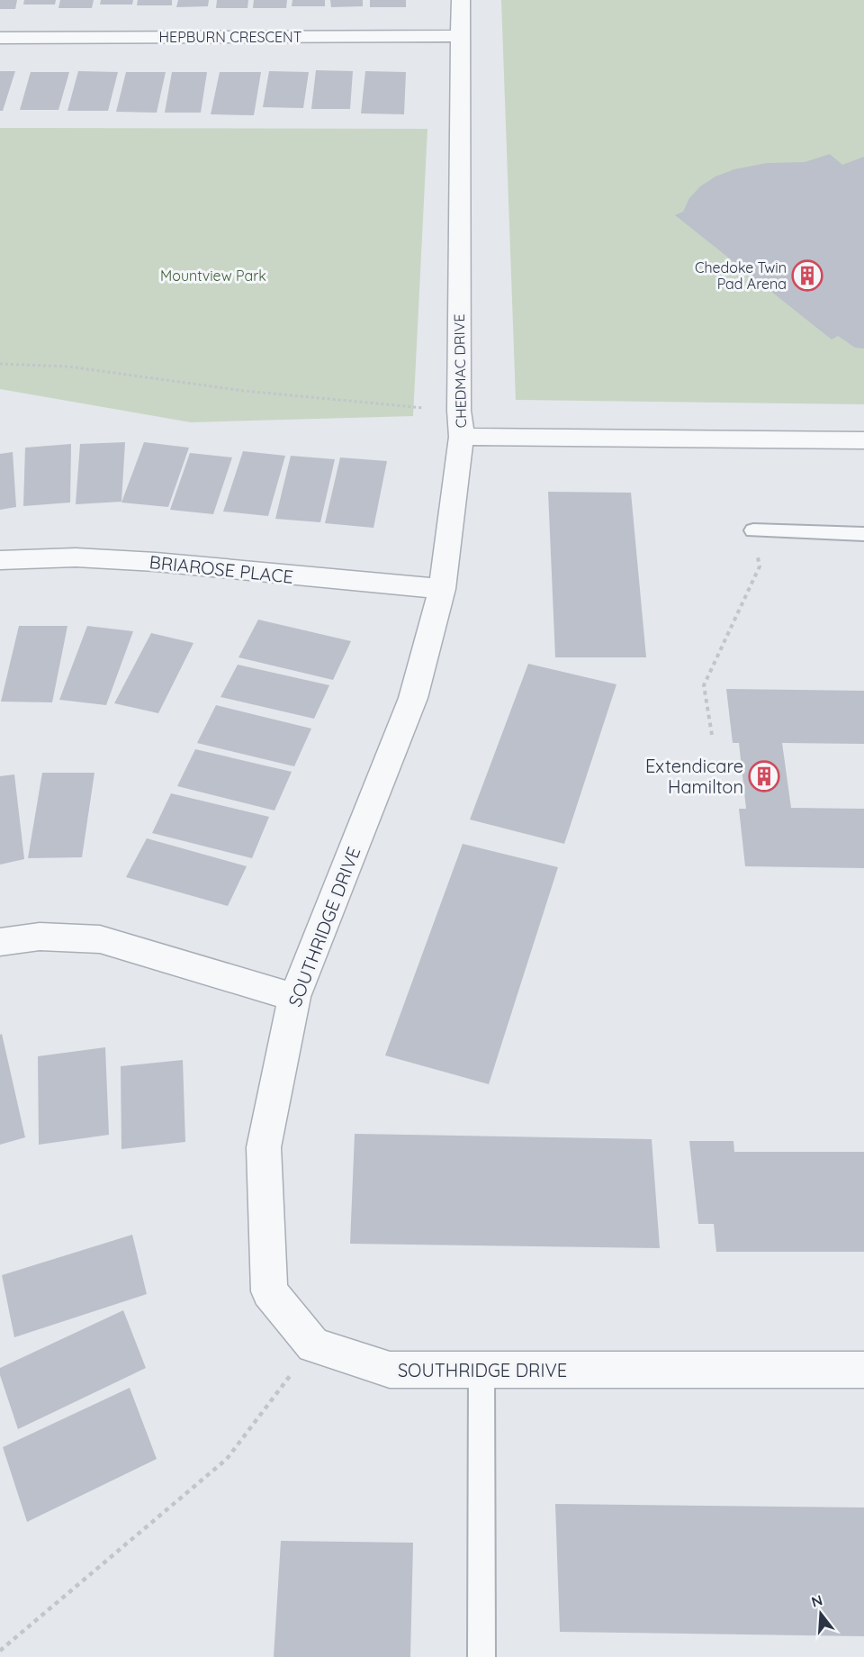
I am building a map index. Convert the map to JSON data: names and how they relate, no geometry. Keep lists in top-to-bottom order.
{
  "streets": {
    "street": [
      "HEPBURN CRESCENT",
      "CHEDMAC DRIVE",
      "BRIAROSE PLACE",
      "SOUTHRIDGE DRIVE"
    ]
  },
  "crossings": [
    ["HEPBURN CRESCENT", "CHEDMAC DRIVE"],
    ["CHEDMAC DRIVE", "SOUTHRIDGE DRIVE"],
    ["BRIAROSE PLACE", "SOUTHRIDGE DRIVE"]
  ],
  "parks": ["Mountview Park"],
  "places": {
    "building": ["Chedoke Twin Pad Arena", "Extendicare Hamilton"]
  },
  "north": "top"
}
